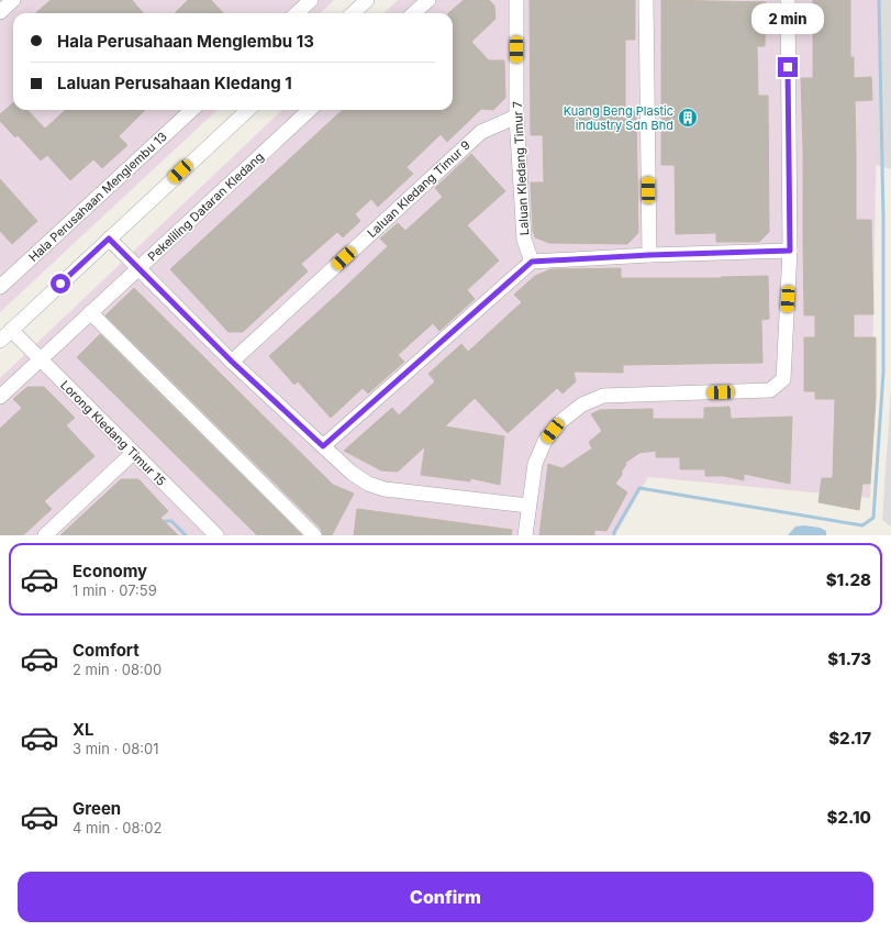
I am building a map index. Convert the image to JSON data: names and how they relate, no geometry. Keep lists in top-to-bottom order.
{
  "streets": {
    "street": [
      "Laluan Kledang Timur 7",
      "Laluan Kledang Timur 9",
      "Hala Perusahaan Menglembu 13",
      "Pekeliling Dataran Kledang",
      "Lorong Kledang Timur 15"
    ]
  },
  "crossings": [
    ["Laluan Kledang Timur 7", "Laluan Kledang Timur 9"],
    ["Pekeliling Dataran Kledang", "Lorong Kledang Timur 15"]
  ],
  "places": {
    "building": ["Kuang Beng Plastic industry Sdn Bhd"]
  },
  "page": {
    "bubble": "2 min",
    "banner": ["Hala Perusahaan Menglembu 13", "Laluan Perusahaan Kledang 1"],
    "list": [
      {
        "name": "Economy",
        "note": "1 min · 07:59",
        "value": "$1.28"
      },
      {
        "name": "Comfort",
        "note": "2 min · 08:00",
        "value": "$1.73"
      },
      {
        "name": "XL",
        "note": "3 min · 08:01",
        "value": "$2.17"
      },
      {
        "name": "Green",
        "note": "4 min · 08:02",
        "value": "$2.10"
      }
    ],
    "buttons": "Confirm"
  }
}
